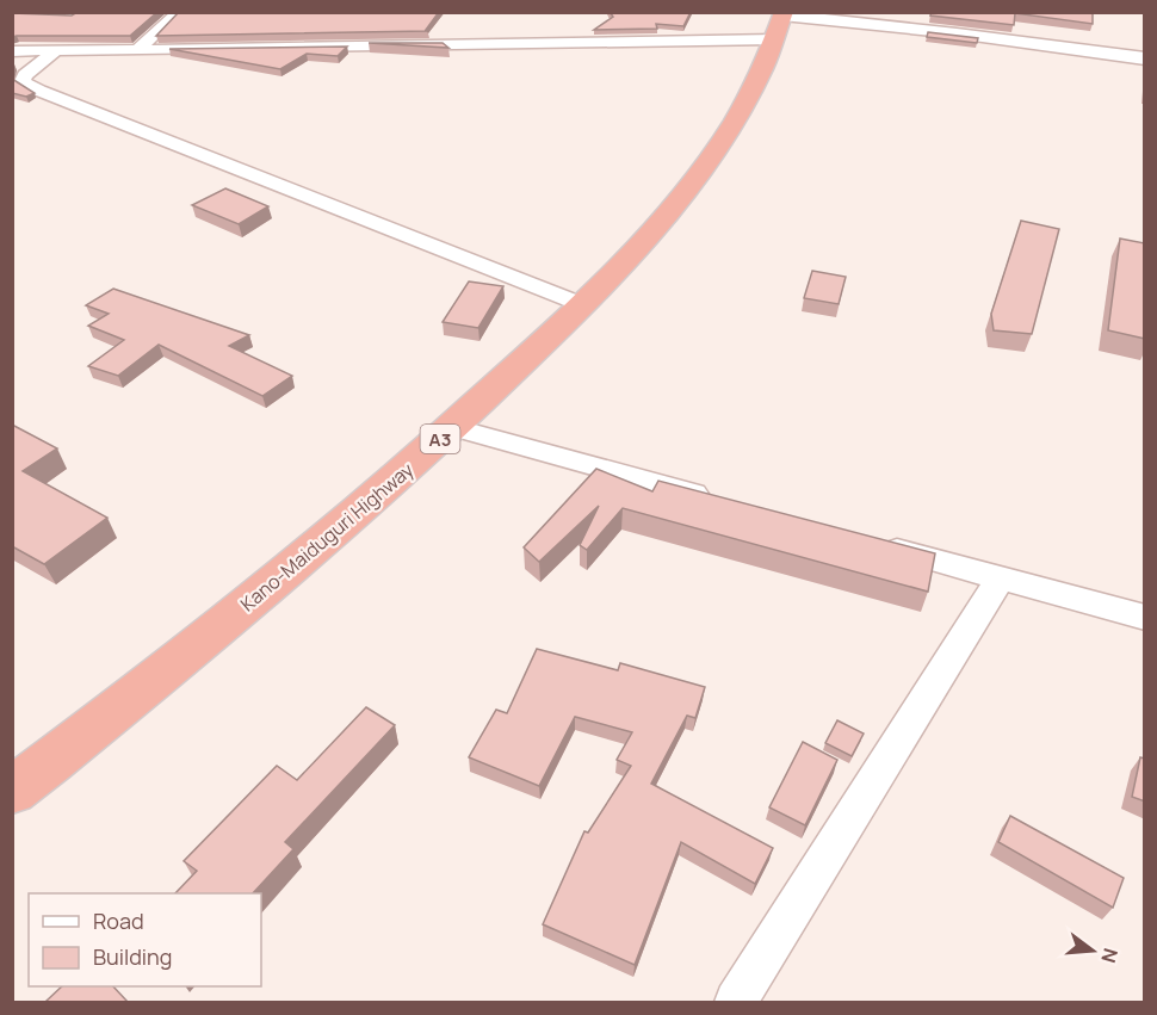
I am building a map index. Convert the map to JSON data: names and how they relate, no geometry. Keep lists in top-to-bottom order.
{
  "streets": {
    "highway": ["A3", "Kano-Maiduguri Highway"]
  },
  "legend": ["Road", "Building"],
  "north": "right"
}
